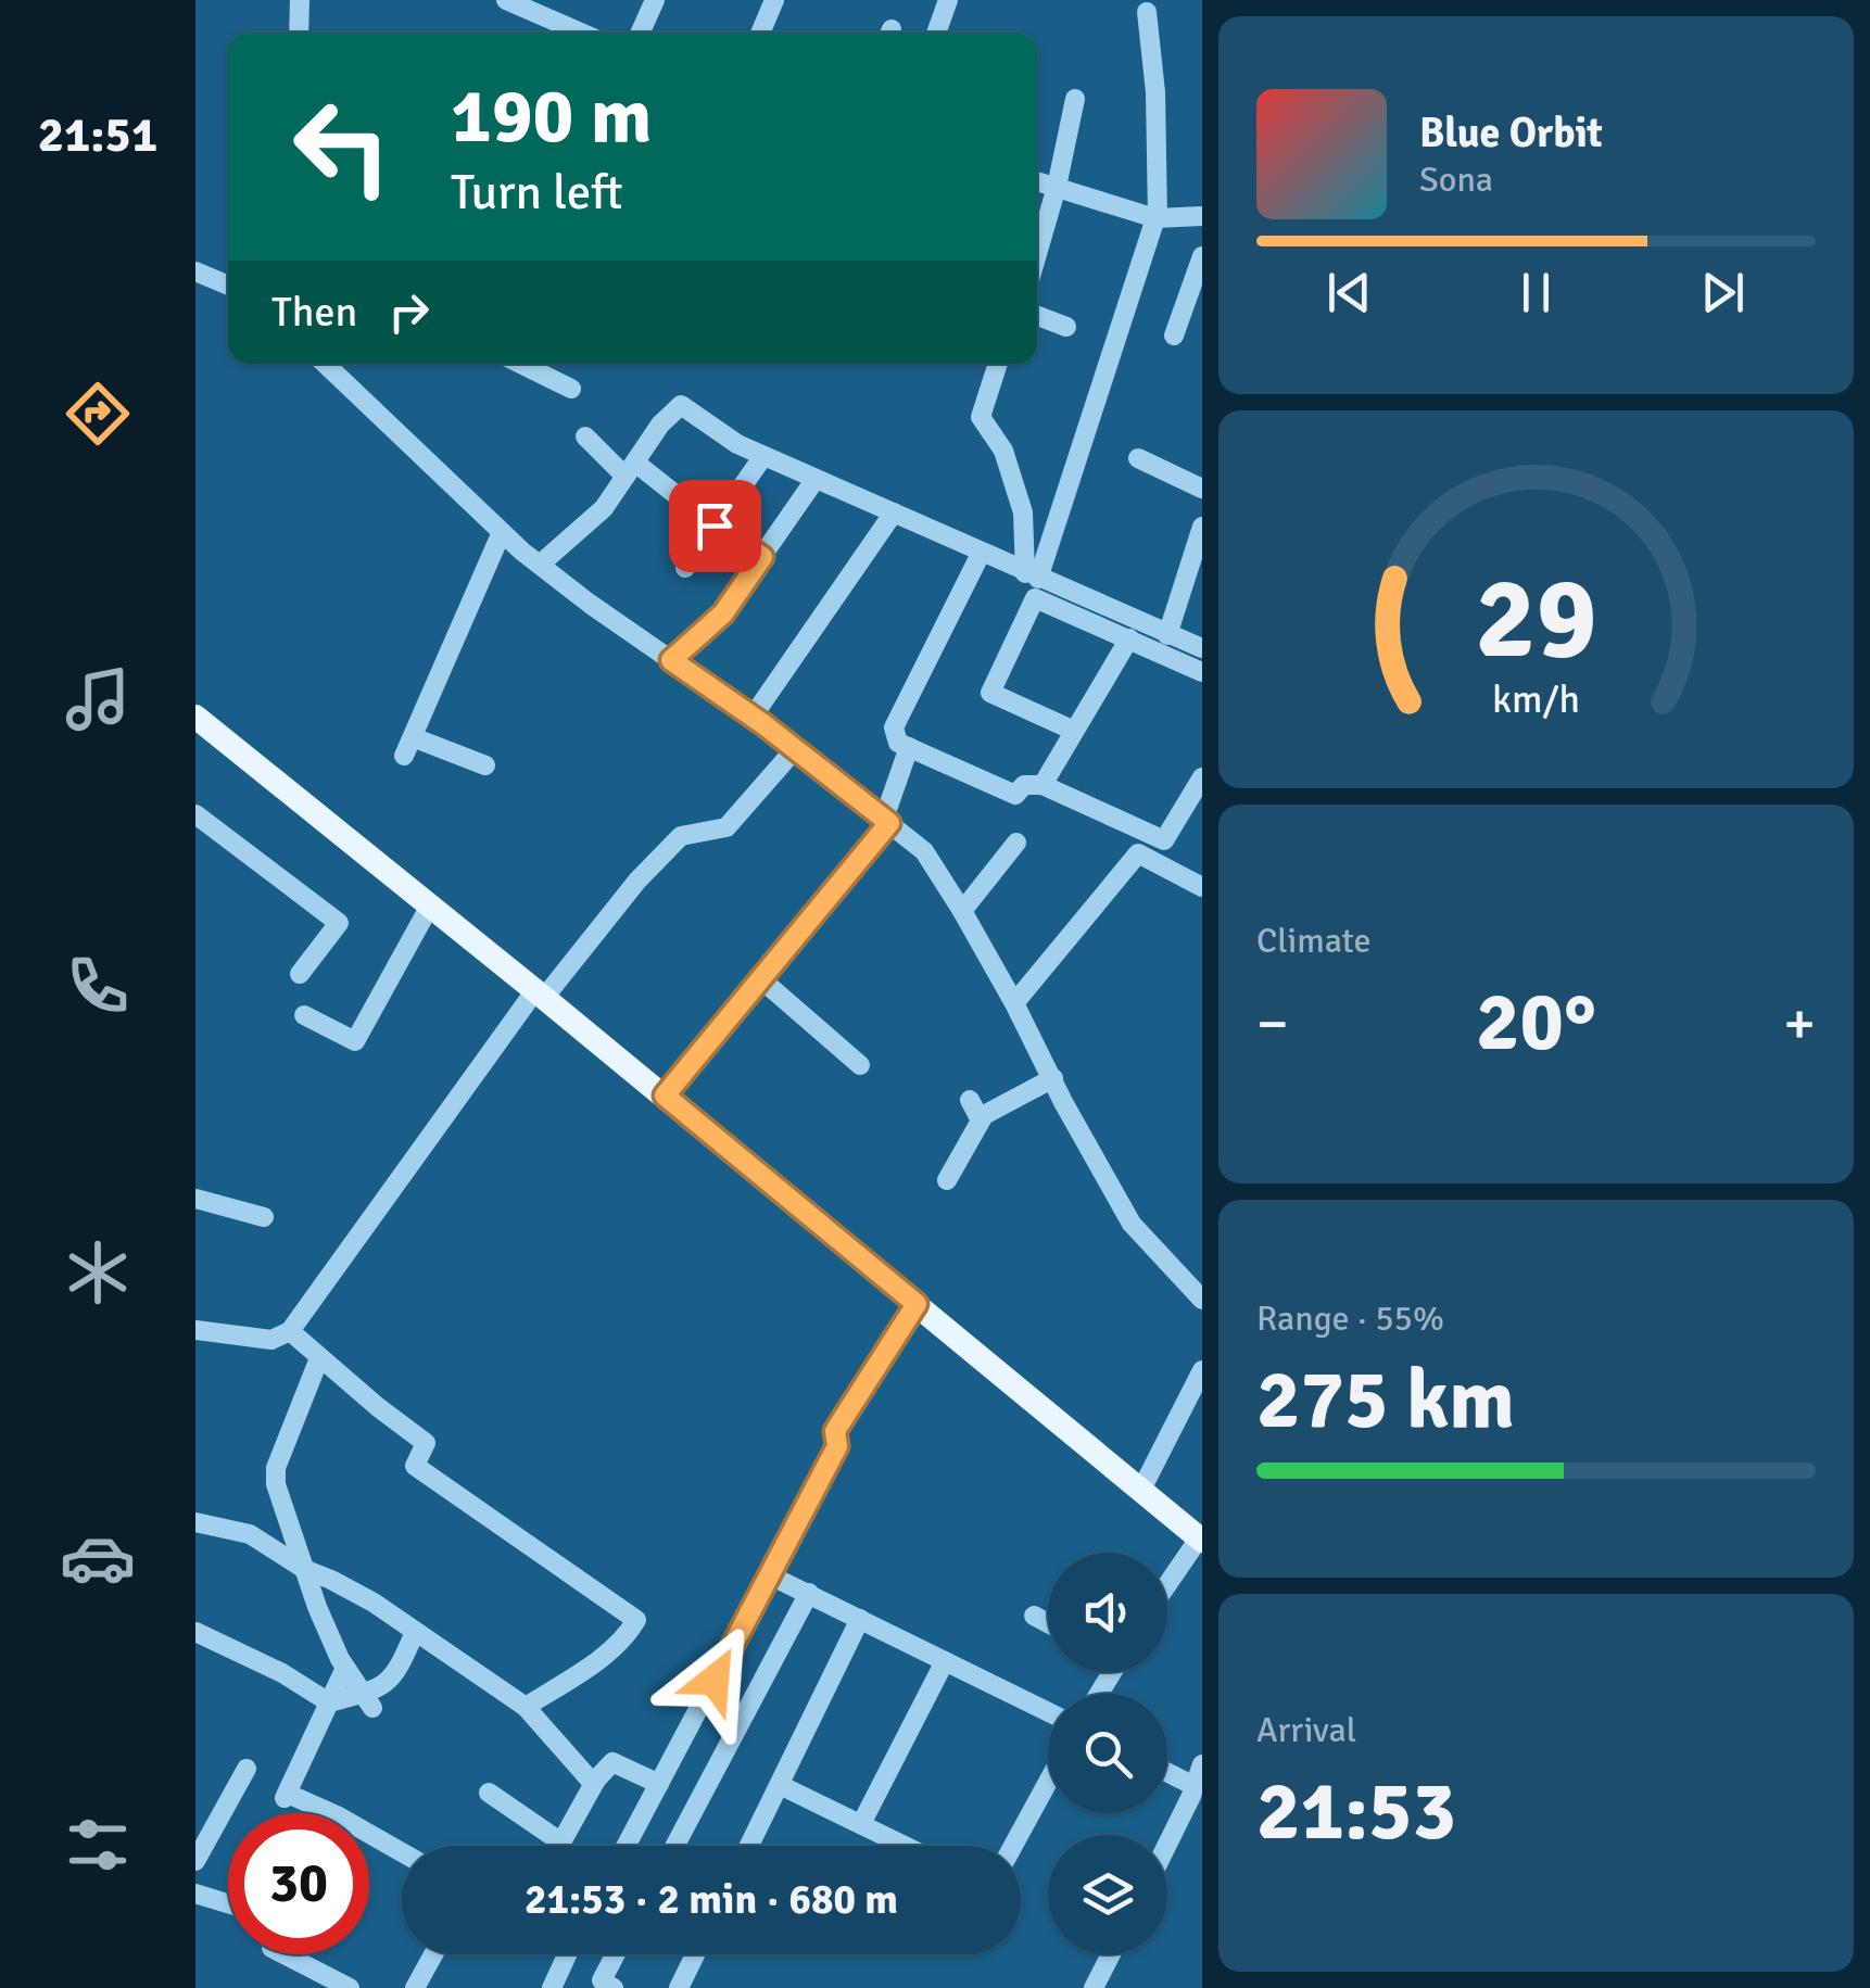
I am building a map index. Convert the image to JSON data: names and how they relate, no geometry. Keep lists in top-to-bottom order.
{
  "page": {
    "tabs": "21:51",
    "turn": ["190 m", "Turn left"],
    "song": ["Blue Orbit", "Sona"],
    "then": "Then",
    "tile": [
      "Climate",
      ["Range · 55%", "275 km"],
      ["Arrival", "21:53"]
    ],
    "heat": ["−", "20°", "+"],
    "limit": "30",
    "trip": "21:53 · 2 min · 680 m",
    "gauge": ["29", "km/h"]
  }
}
